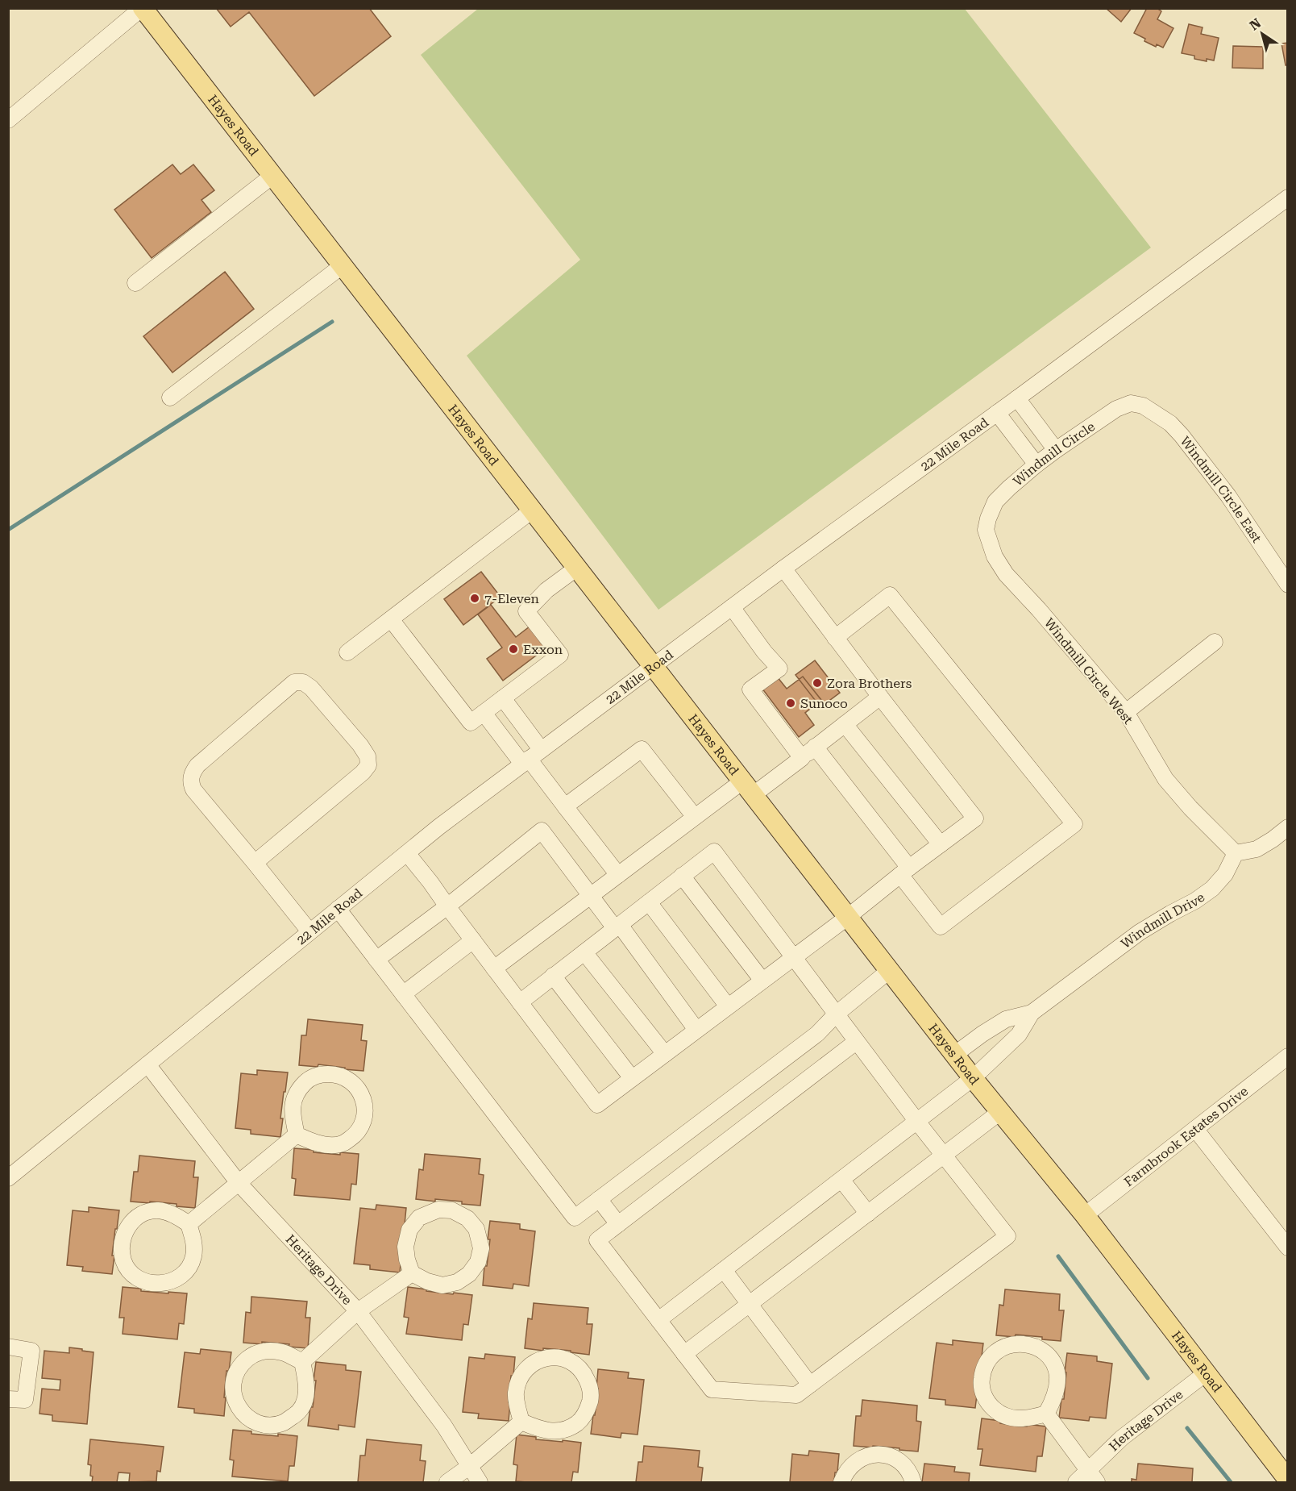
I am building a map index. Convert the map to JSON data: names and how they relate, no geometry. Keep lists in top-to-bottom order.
{
  "streets": {
    "main road": ["Hayes Road"],
    "street": [
      "22 Mile Road",
      "Windmill Circle",
      "Windmill Circle East",
      "Windmill Circle West",
      "Windmill Drive",
      "Farmbrook Estates Drive",
      "Heritage Drive"
    ]
  },
  "crossings": [
    ["Hayes Road", "22 Mile Road"],
    ["Hayes Road", "Windmill Drive"],
    ["Hayes Road", "Farmbrook Estates Drive"],
    ["Hayes Road", "Heritage Drive"],
    ["22 Mile Road", "Heritage Drive"],
    ["Windmill Circle", "Windmill Circle East"],
    ["Windmill Circle", "Windmill Circle West"],
    ["Windmill Circle West", "Windmill Drive"]
  ],
  "places": [
    "7-Eleven",
    "Exxon",
    "Zora Brothers",
    "Sunoco"
  ],
  "north": "top left"
}
